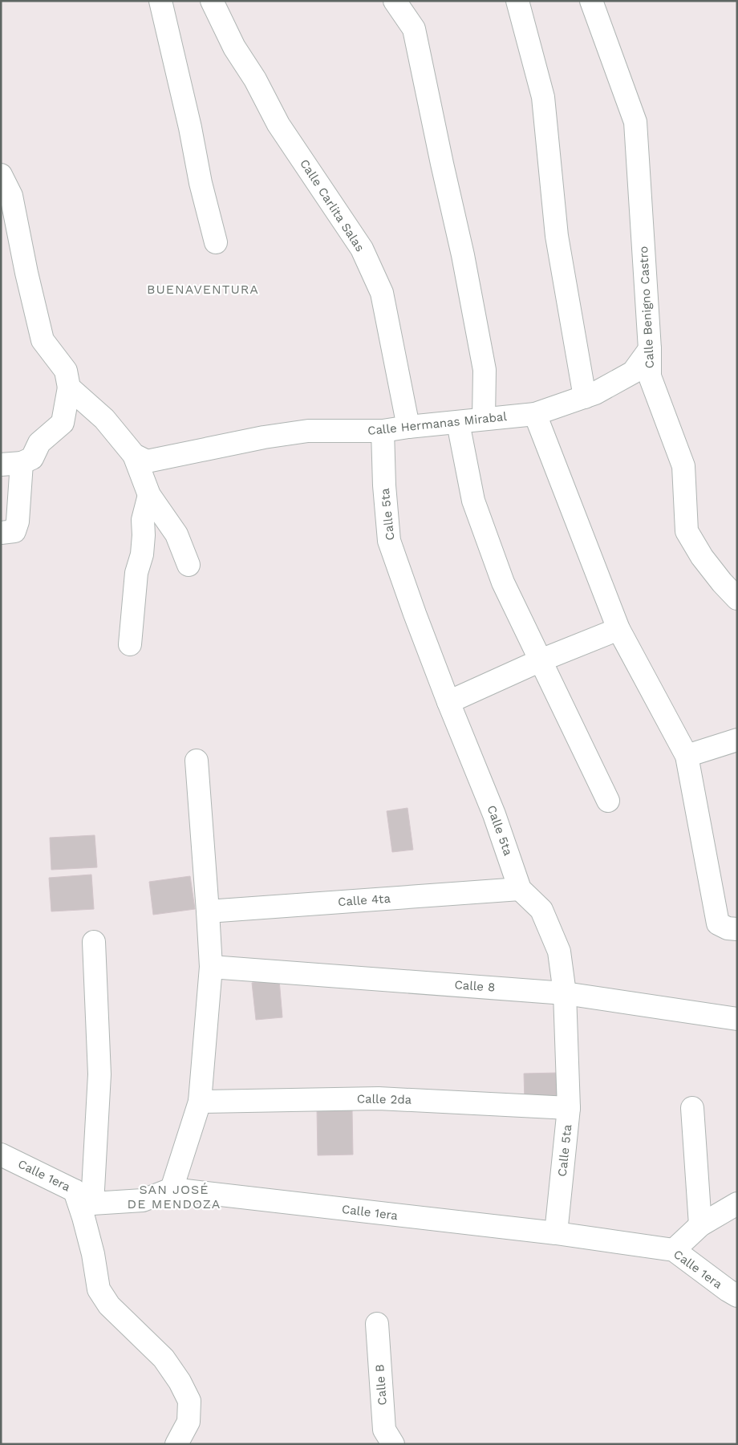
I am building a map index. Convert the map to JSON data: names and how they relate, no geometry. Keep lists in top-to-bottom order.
{
  "streets": {
    "street": [
      "Calle Carlita Salas",
      "Calle Benigno Castro",
      "Calle Hermanas Mirabal",
      "Calle 5ta",
      "Calle 4ta",
      "Calle 8",
      "Calle 2da",
      "Calle 1era",
      "Calle B"
    ]
  },
  "crossings": [
    ["Calle Carlita Salas", "Calle Hermanas Mirabal"],
    ["Calle Benigno Castro", "Calle Hermanas Mirabal"],
    ["Calle Hermanas Mirabal", "Calle 5ta"],
    ["Calle 5ta", "Calle 4ta"],
    ["Calle 5ta", "Calle 8"],
    ["Calle 5ta", "Calle 2da"],
    ["Calle 5ta", "Calle 1era"]
  ],
  "districts": ["BUENAVENTURA", "SAN JOSÉ DE MENDOZA"]
}
